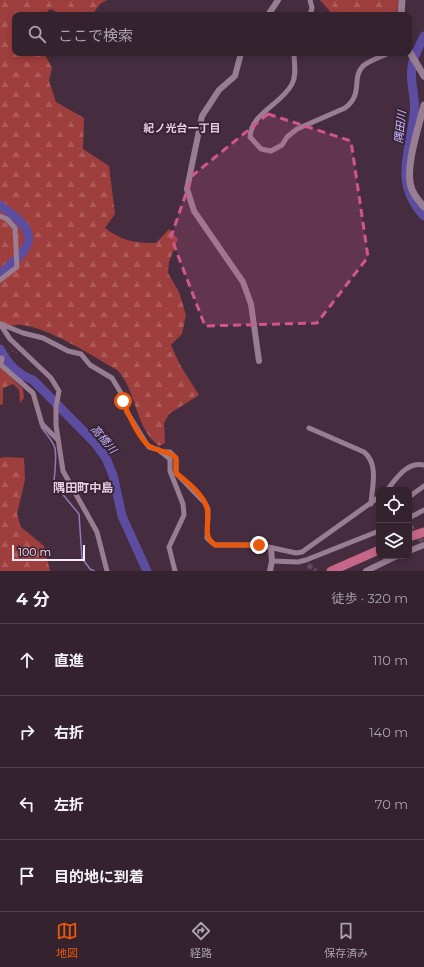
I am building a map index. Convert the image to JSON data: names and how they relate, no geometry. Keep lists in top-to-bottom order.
{
  "districts": ["紀ノ光台一丁目", "隅田町中島"],
  "water": ["隅田川", "高橋川"],
  "scale_bar": "100 m",
  "page": {
    "search": "ここで検索",
    "scale": "100 m",
    "heading": ["4 分", "徒歩 · 320 m"],
    "list": [
      ["直進", "110 m"],
      ["右折", "140 m"],
      ["左折", "70 m"],
      "目的地に到着"
    ],
    "nav": ["地図", "経路", "保存済み"]
  }
}
